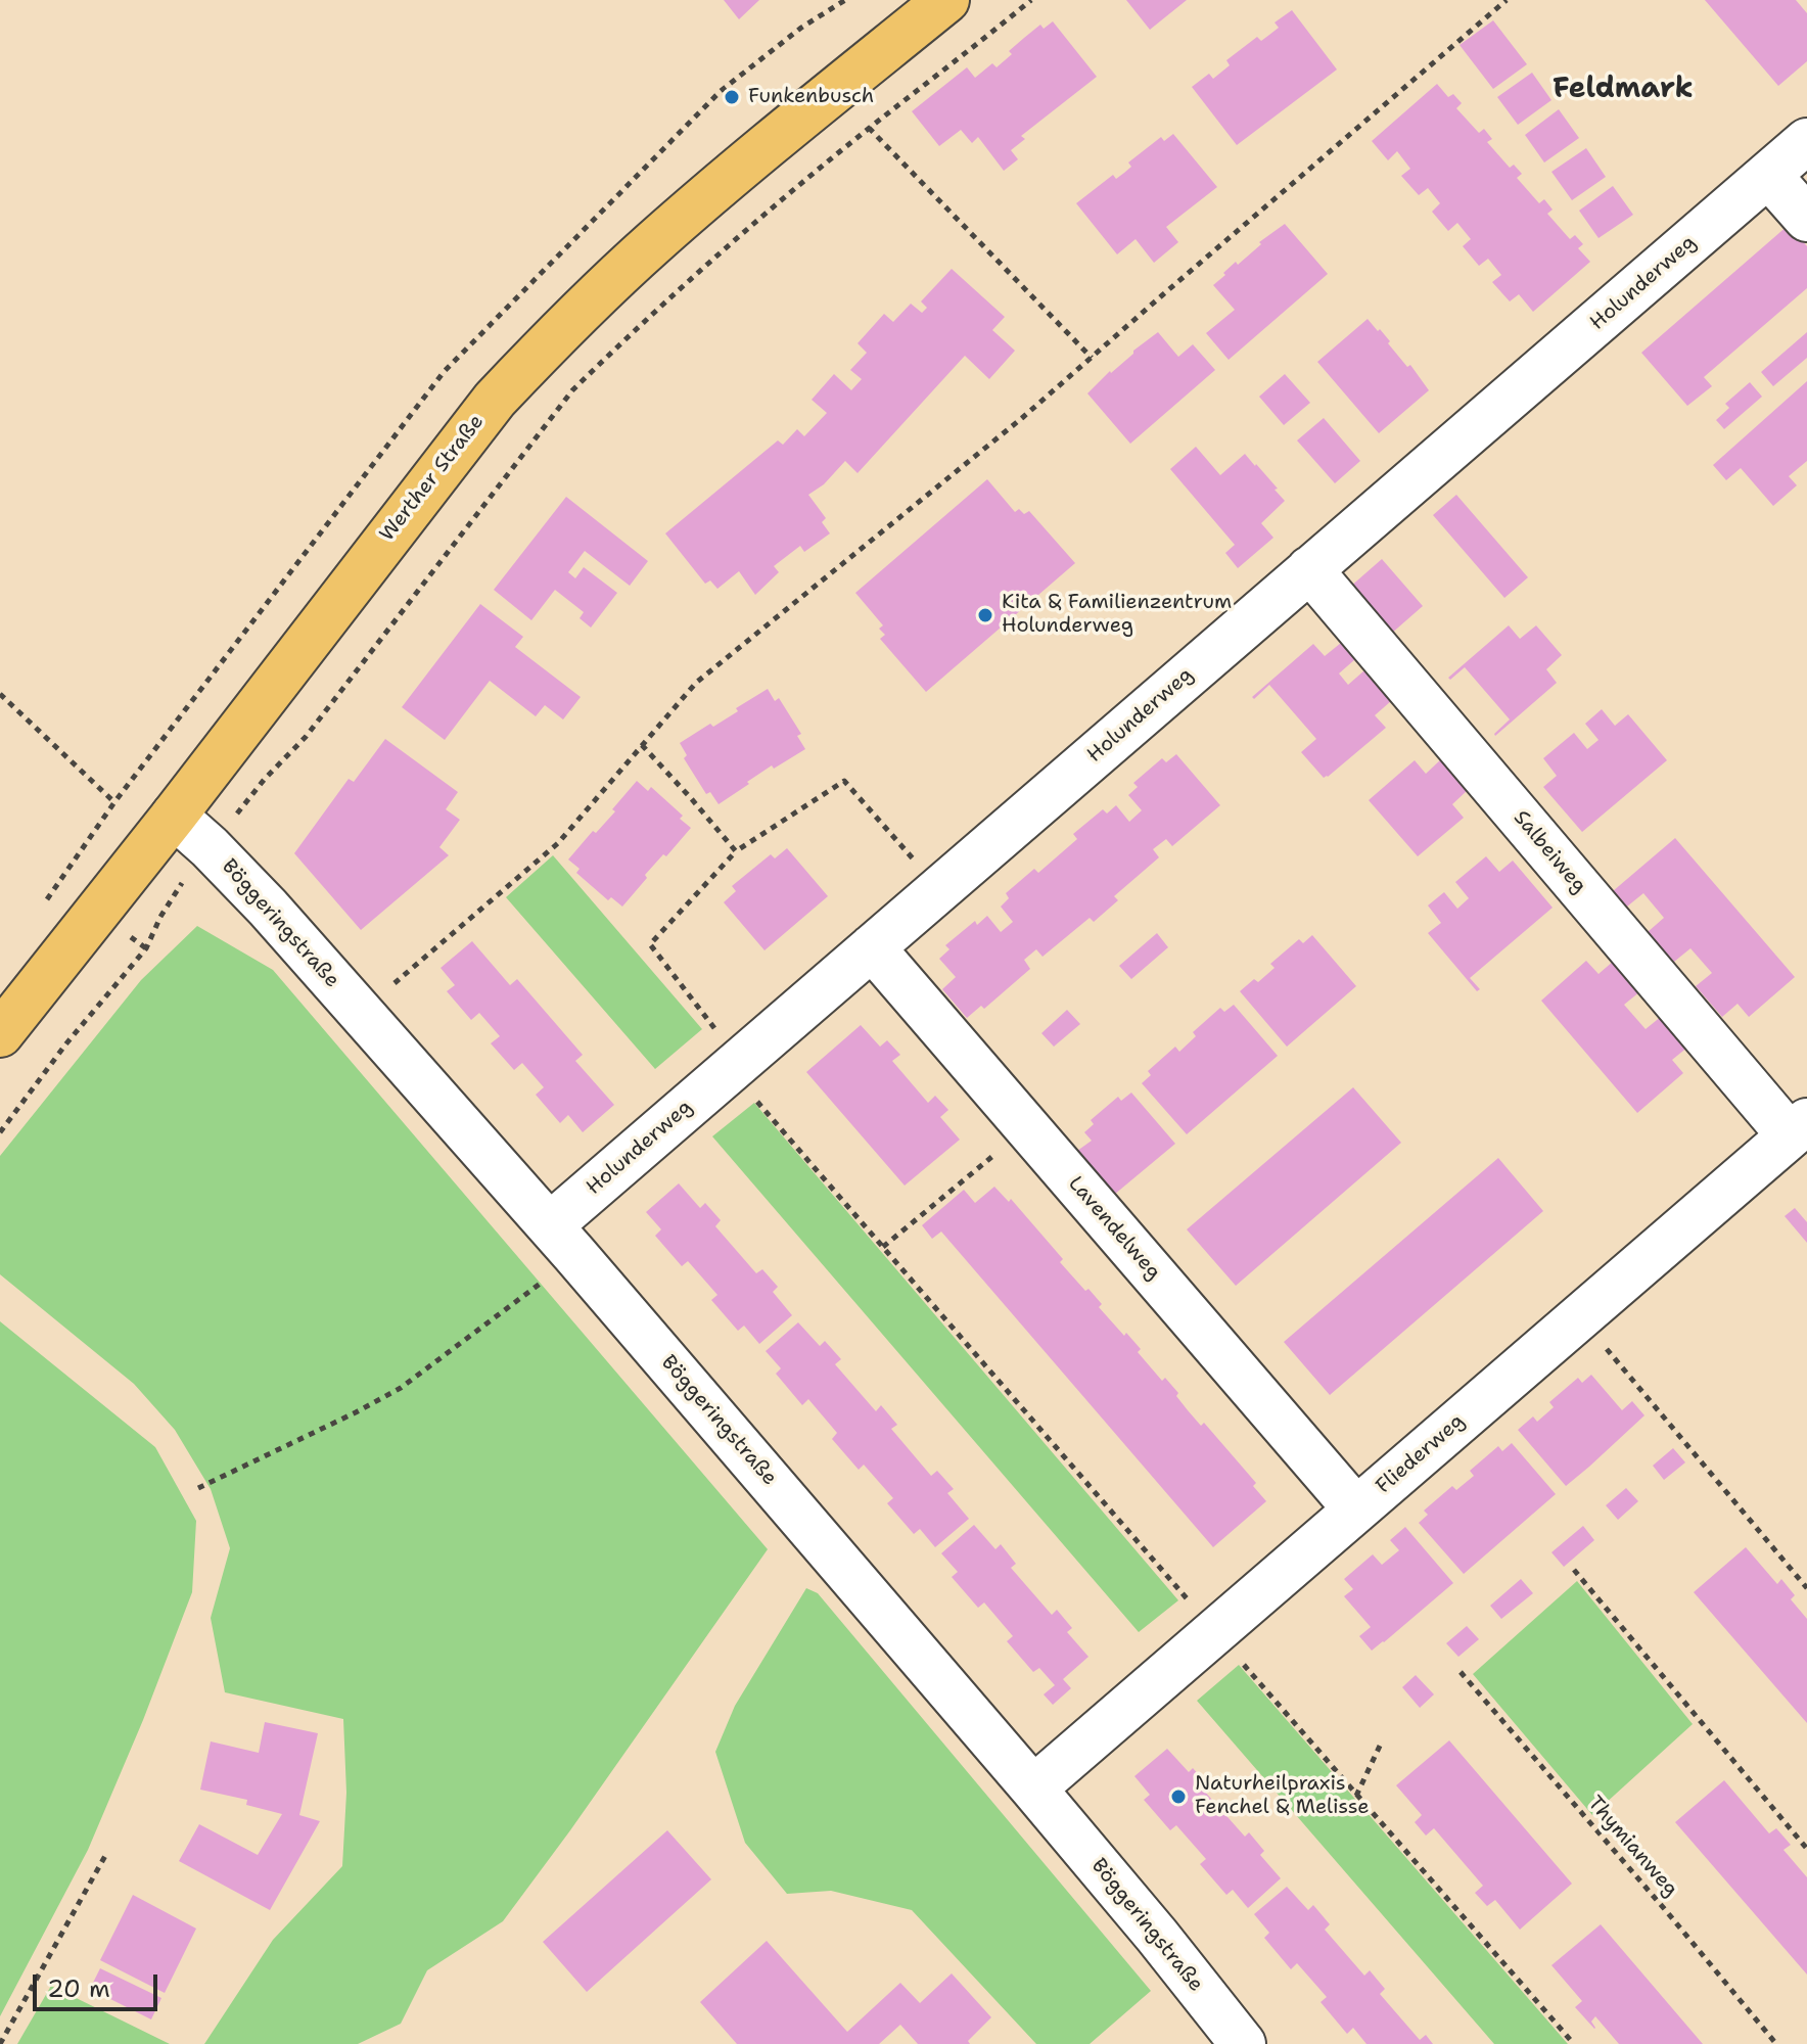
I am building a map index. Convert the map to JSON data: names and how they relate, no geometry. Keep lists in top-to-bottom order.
{
  "streets": {
    "main road": ["Werther Straße"],
    "street": [
      "Holunderweg",
      "Salbeiweg",
      "Böggeringstraße",
      "Lavendelweg",
      "Fliederweg"
    ],
    "path": ["Thymianweg"]
  },
  "crossings": [
    ["Holunderweg", "Salbeiweg"],
    ["Holunderweg", "Böggeringstraße"],
    ["Holunderweg", "Lavendelweg"],
    ["Werther Straße", "Böggeringstraße"],
    ["Salbeiweg", "Fliederweg"],
    ["Böggeringstraße", "Fliederweg"],
    ["Lavendelweg", "Fliederweg"]
  ],
  "districts": ["Feldmark"],
  "places": ["Funkenbusch", "Kita & Familienzentrum Holunderweg", "Naturheilpraxis Fenchel & Melisse"],
  "scale_bar": "20 m"
}
